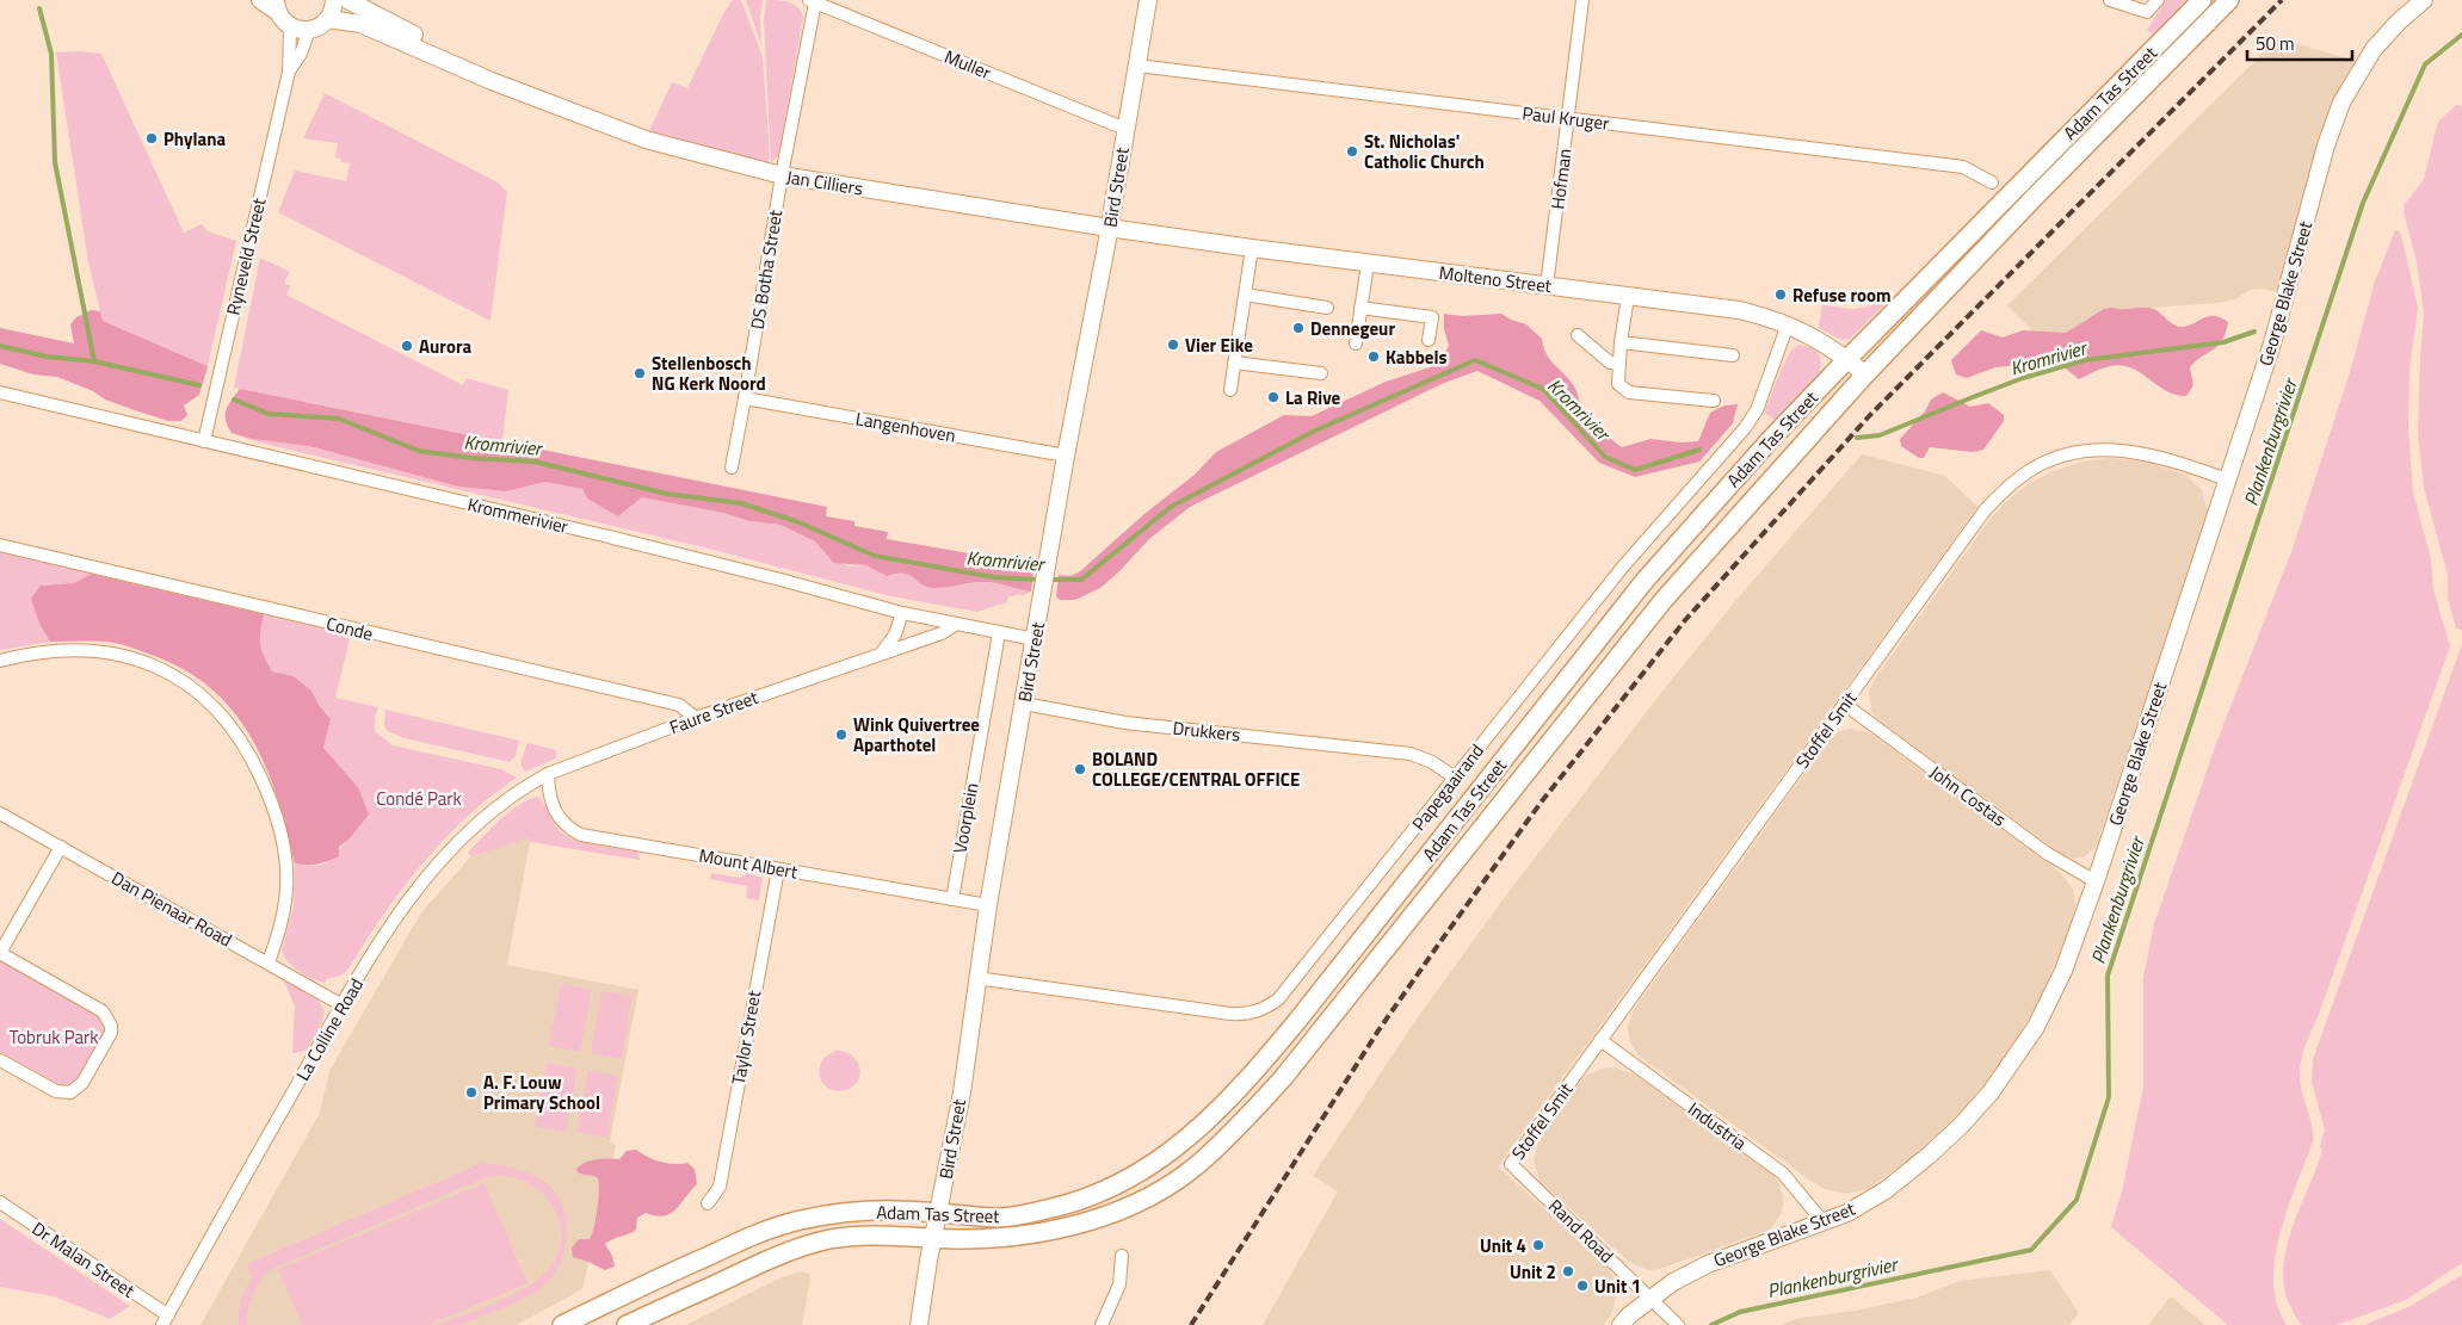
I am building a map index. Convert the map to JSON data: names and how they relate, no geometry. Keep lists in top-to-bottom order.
{
  "streets": {
    "main road": ["Adam Tas Street"],
    "street": [
      "Muller",
      "Paul Kruger",
      "Hofman",
      "Jan Cilliers",
      "Bird Street",
      "Ryneveld Street",
      "DS Botha Street",
      "Molteno Street",
      "George Blake Street",
      "Langenhoven",
      "Krommerivier",
      "Conde",
      "Faure Street",
      "Stoffel Smit",
      "Drukkers",
      "Papegaairand",
      "John Costas",
      "Voorplein",
      "Mount Albert",
      "Dan Pienaar Road",
      "La Colline Road",
      "Taylor Street",
      "Industria",
      "Rand Road",
      "Dr Malan Street"
    ]
  },
  "crossings": [
    ["Muller", "Bird Street"],
    ["Muller", "DS Botha Street"],
    ["Adam Tas Street", "Bird Street"],
    ["Adam Tas Street", "Molteno Street"],
    ["Paul Kruger", "Hofman"],
    ["Paul Kruger", "Bird Street"],
    ["Hofman", "Molteno Street"],
    ["Jan Cilliers", "Bird Street"],
    ["Jan Cilliers", "DS Botha Street"],
    ["Jan Cilliers", "Molteno Street"],
    ["Bird Street", "Molteno Street"],
    ["Bird Street", "Langenhoven"],
    ["Bird Street", "Krommerivier"],
    ["Bird Street", "Drukkers"],
    ["Bird Street", "Papegaairand"],
    ["Bird Street", "Mount Albert"],
    ["Ryneveld Street", "Krommerivier"],
    ["DS Botha Street", "Langenhoven"],
    ["Molteno Street", "Papegaairand"],
    ["George Blake Street", "Stoffel Smit"],
    ["George Blake Street", "John Costas"],
    ["George Blake Street", "Industria"],
    ["George Blake Street", "Rand Road"],
    ["Krommerivier", "Faure Street"],
    ["Krommerivier", "Voorplein"],
    ["Conde", "Faure Street"],
    ["Faure Street", "Mount Albert"],
    ["Faure Street", "La Colline Road"],
    ["Stoffel Smit", "John Costas"],
    ["Stoffel Smit", "Industria"],
    ["Stoffel Smit", "Rand Road"],
    ["Drukkers", "Papegaairand"],
    ["Voorplein", "Mount Albert"],
    ["Mount Albert", "La Colline Road"],
    ["Mount Albert", "Taylor Street"],
    ["Dan Pienaar Road", "La Colline Road"],
    ["La Colline Road", "Dr Malan Street"]
  ],
  "water": ["Kromrivier", "Plankenburgrivier"],
  "parks": ["Condé Park", "Tobruk Park"],
  "places": [
    "Phylana",
    "St. Nicholas' Catholic Church",
    "Refuse room",
    "Dennegeur",
    "Vier Eike",
    "Aurora",
    "Kabbels",
    "Stellenbosch NG Kerk Noord",
    "La Rive",
    "Wink Quivertree Aparthotel",
    "BOLAND COLLEGE/CENTRAL OFFICE",
    "A. F. Louw Primary School",
    "Unit 4",
    "Unit 2",
    "Unit 1"
  ],
  "scale_bar": "50 m"
}
